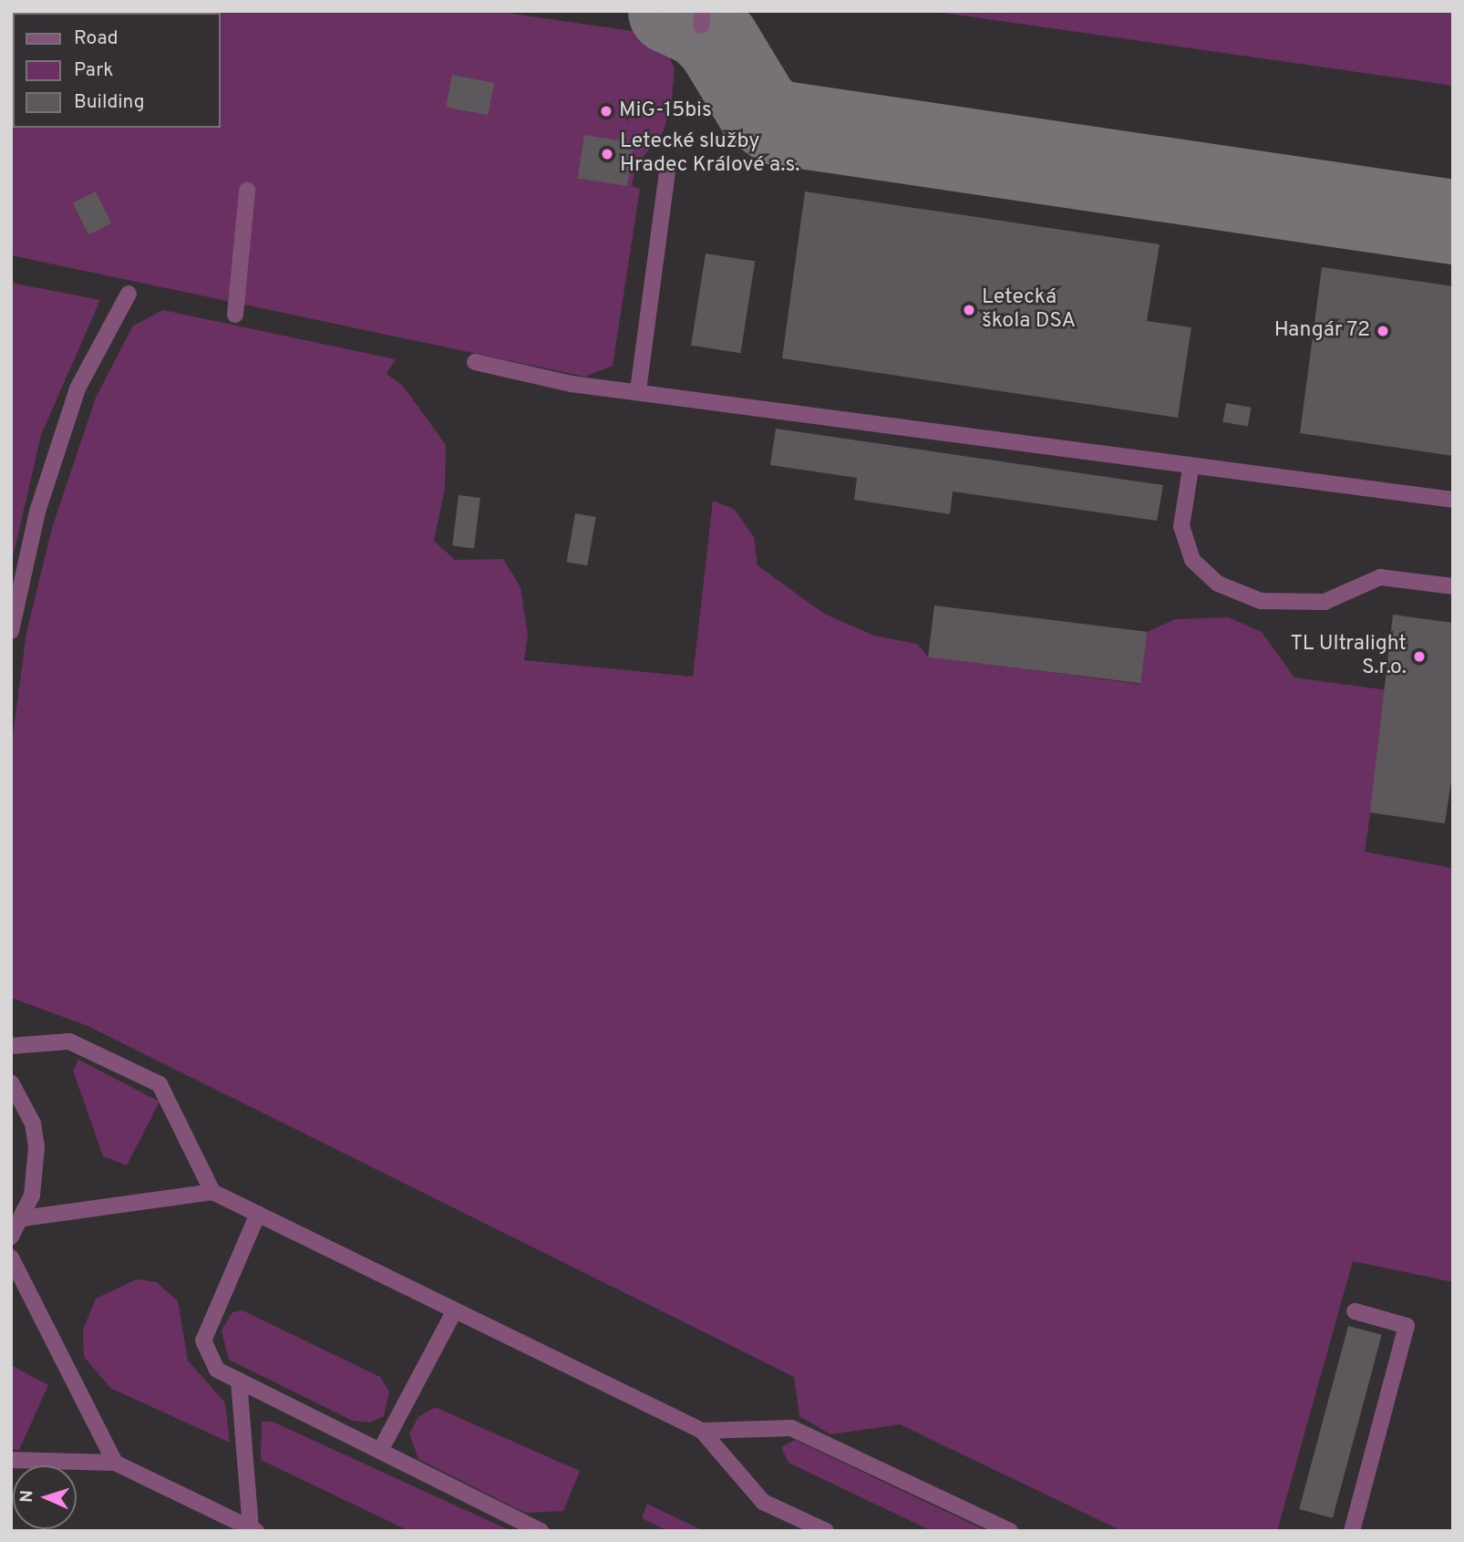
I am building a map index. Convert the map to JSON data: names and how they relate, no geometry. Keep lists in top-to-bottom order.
{
  "places": [
    "MiG-15bis",
    "Letecké služby Hradec Králové a.s.",
    "Letecká škola DSA",
    "Hangár 72",
    "TL Ultralight S.r.o."
  ],
  "legend": ["Road", "Park", "Building"],
  "north": "left"
}
